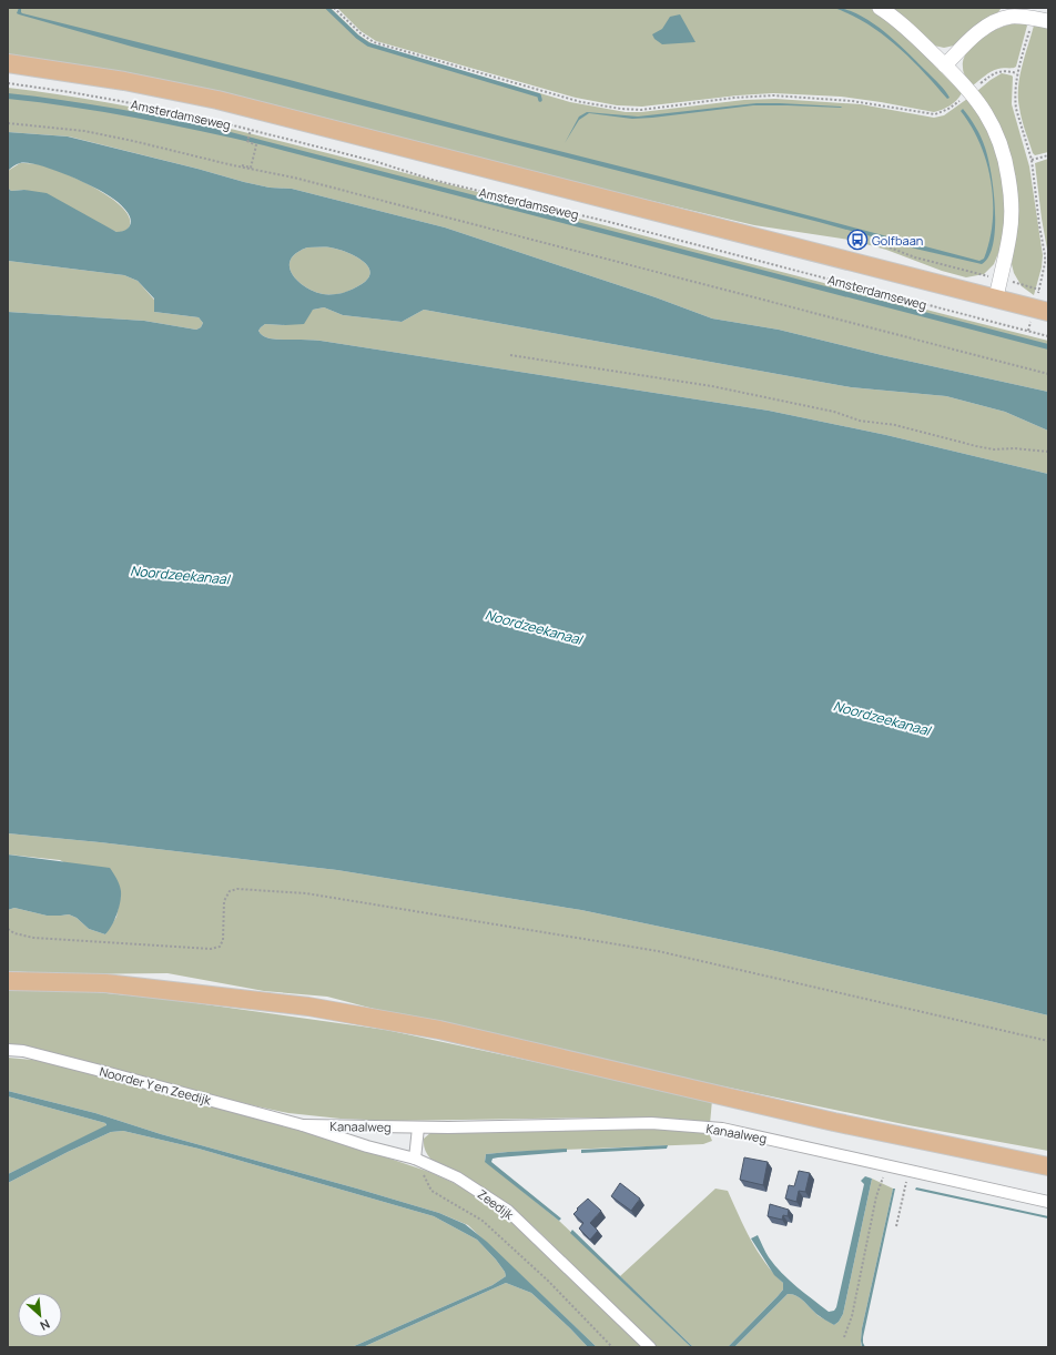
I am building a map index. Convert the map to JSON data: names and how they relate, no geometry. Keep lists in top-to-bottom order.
{
  "streets": {
    "main road": ["Amsterdamseweg"],
    "street": ["Noorder Y en Zeedijk", "Kanaalweg", "Zeedijk"]
  },
  "crossings": [
    ["Noorder Y en Zeedijk", "Kanaalweg"],
    ["Noorder Y en Zeedijk", "Zeedijk"],
    ["Kanaalweg", "Zeedijk"]
  ],
  "water": ["Noordzeekanaal"],
  "places": {
    "bus stop": ["Golfbaan"]
  },
  "north": "bottom right"
}
